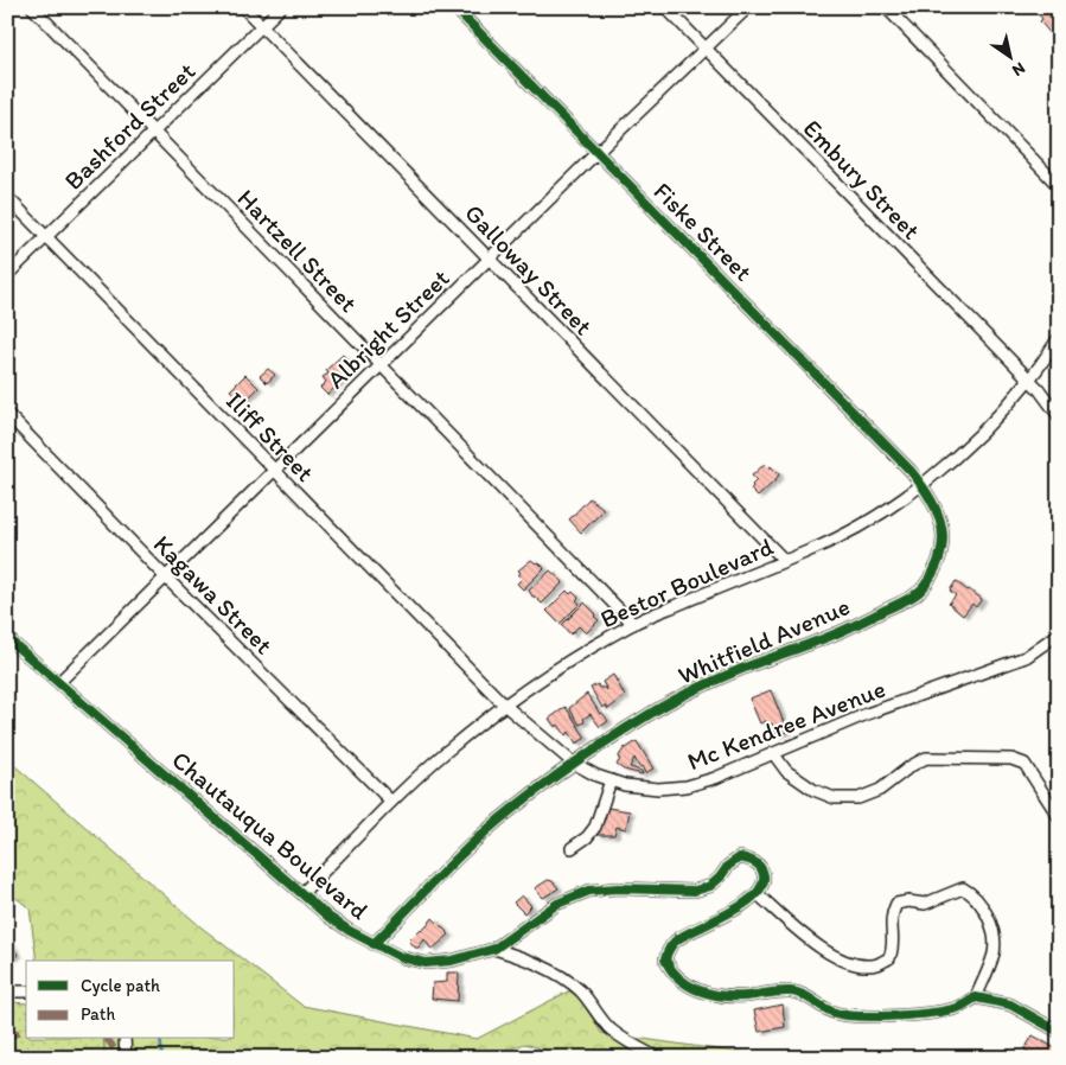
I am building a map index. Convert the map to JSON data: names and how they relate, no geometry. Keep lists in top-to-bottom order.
{
  "streets": {
    "street": [
      "Bashford Street",
      "Embury Street",
      "Fiske Street",
      "Hartzell Street",
      "Galloway Street",
      "Albright Street",
      "Iliff Street",
      "Bestor Boulevard",
      "Kagawa Street",
      "Whitfield Avenue",
      "Mc Kendree Avenue",
      "Chautauqua Boulevard"
    ]
  },
  "crossings": [
    ["Bashford Street", "Hartzell Street"],
    ["Bashford Street", "Galloway Street"],
    ["Bashford Street", "Iliff Street"],
    ["Embury Street", "Albright Street"],
    ["Embury Street", "Bestor Boulevard"],
    ["Fiske Street", "Albright Street"],
    ["Fiske Street", "Bestor Boulevard"],
    ["Fiske Street", "Whitfield Avenue"],
    ["Hartzell Street", "Albright Street"],
    ["Hartzell Street", "Bestor Boulevard"],
    ["Galloway Street", "Albright Street"],
    ["Galloway Street", "Bestor Boulevard"],
    ["Albright Street", "Iliff Street"],
    ["Albright Street", "Kagawa Street"],
    ["Albright Street", "Chautauqua Boulevard"],
    ["Iliff Street", "Bestor Boulevard"],
    ["Iliff Street", "Mc Kendree Avenue"],
    ["Bestor Boulevard", "Kagawa Street"],
    ["Bestor Boulevard", "Whitfield Avenue"],
    ["Bestor Boulevard", "Mc Kendree Avenue"],
    ["Bestor Boulevard", "Chautauqua Boulevard"],
    ["Whitfield Avenue", "Mc Kendree Avenue"],
    ["Whitfield Avenue", "Chautauqua Boulevard"]
  ],
  "legend": ["Cycle path", "Path"],
  "north": "bottom right"
}
